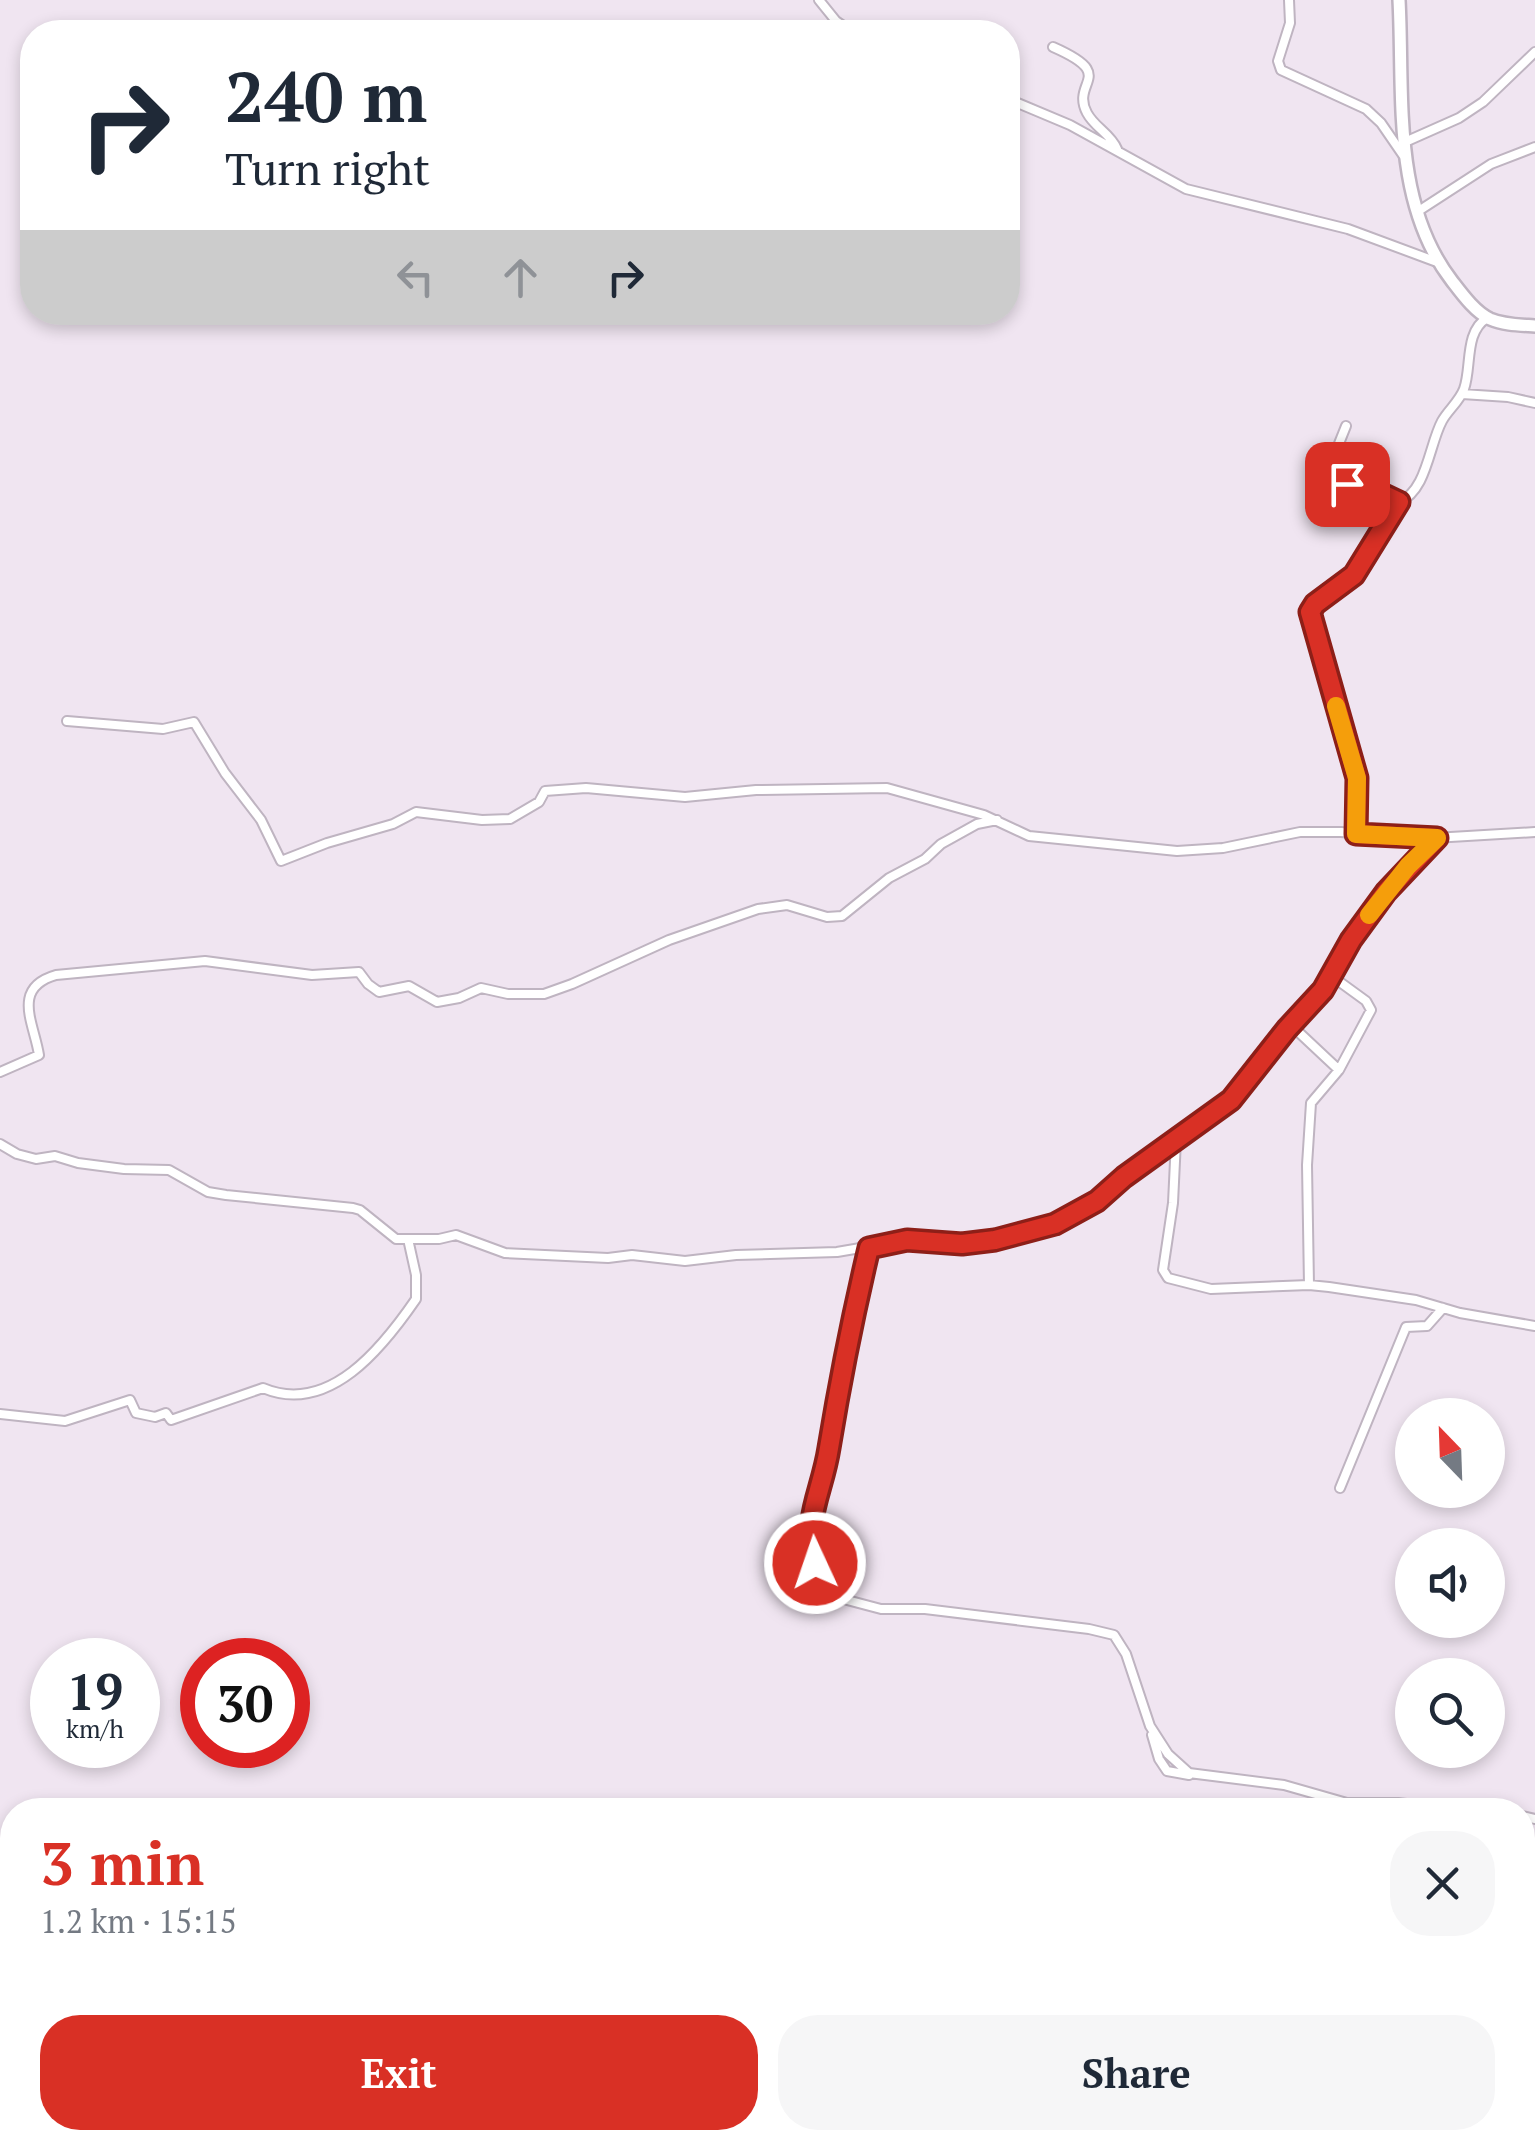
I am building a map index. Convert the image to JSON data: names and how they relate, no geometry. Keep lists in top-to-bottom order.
{
  "north": "top left",
  "page": {
    "turn": ["240 m", "Turn right"],
    "speed": "19 km/h",
    "limit": "30",
    "heading": ["3 min", "1.2 km · 15:15"],
    "buttons": ["Exit", "Share"]
  }
}
